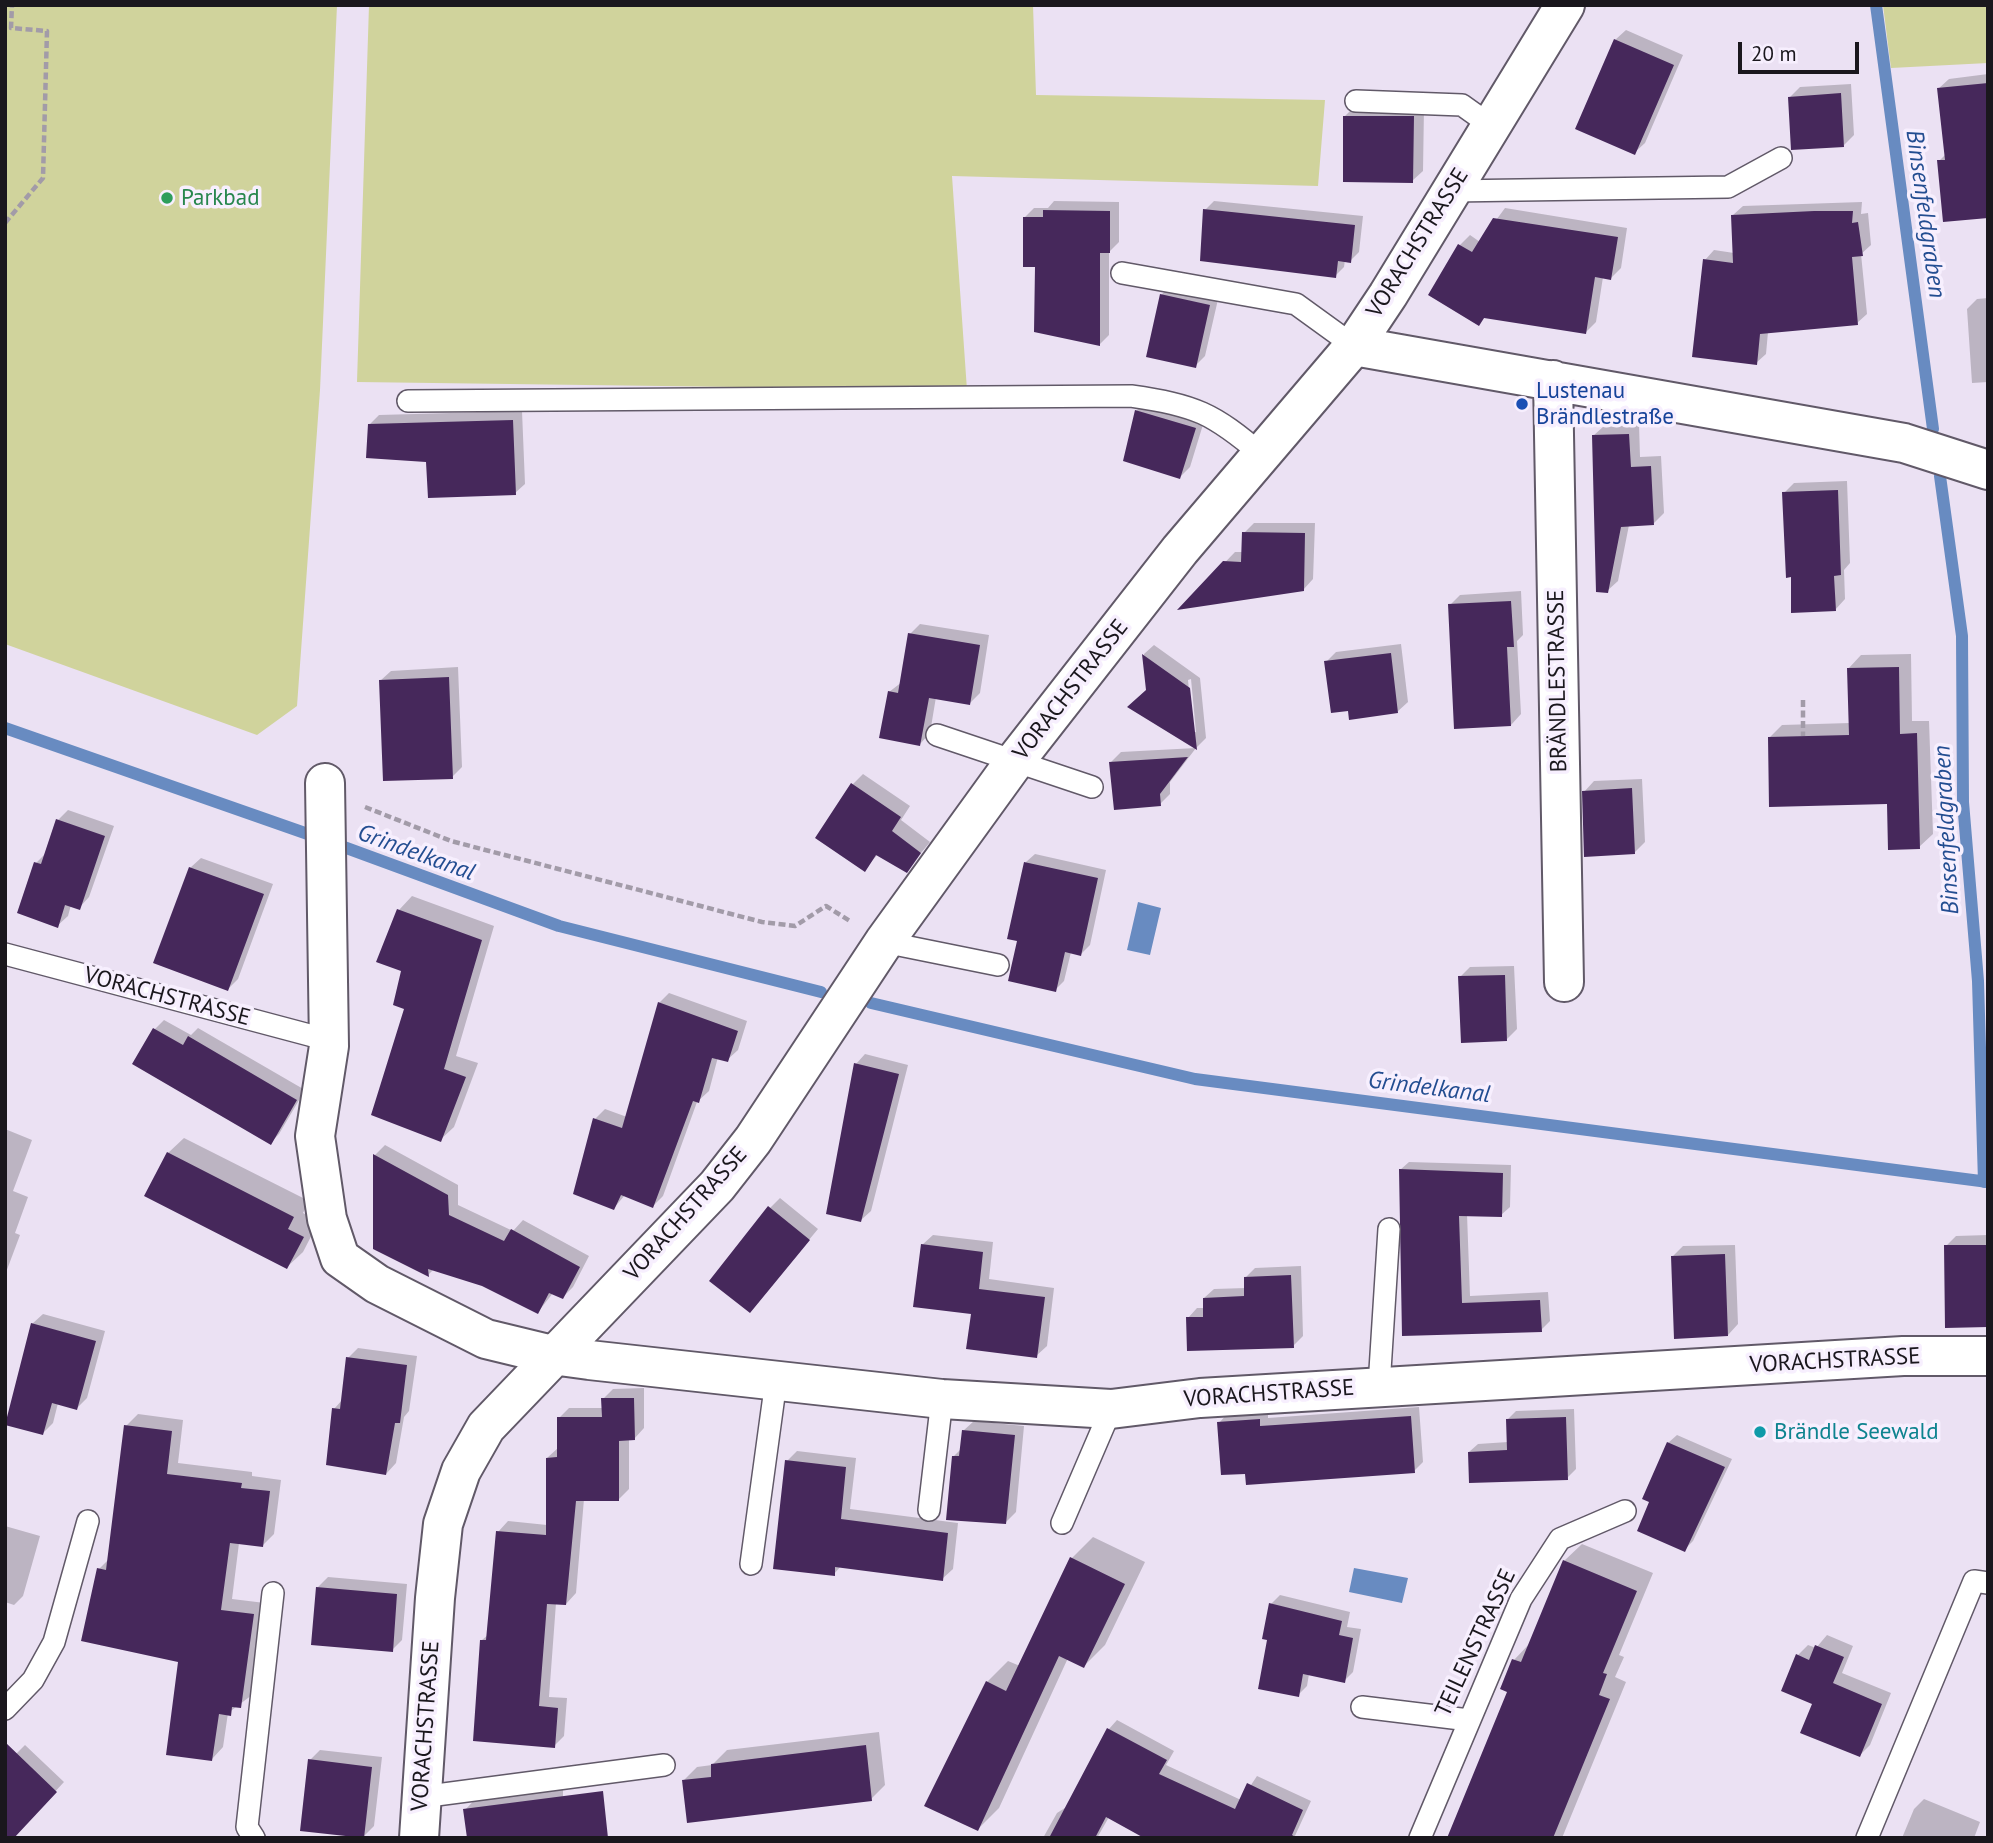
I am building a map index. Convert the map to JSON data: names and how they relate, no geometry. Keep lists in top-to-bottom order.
{
  "streets": {
    "street": ["VORACHSTRASSE", "BRÄNDLESTRASSE"],
    "lane": ["TEILENSTRASSE"]
  },
  "water": ["Binsenfeldgraben", "Grindelkanal"],
  "places": ["Parkbad", "Lustenau Brändlestraße", "Brändle Seewald"],
  "scale_bar": "20 m"
}
